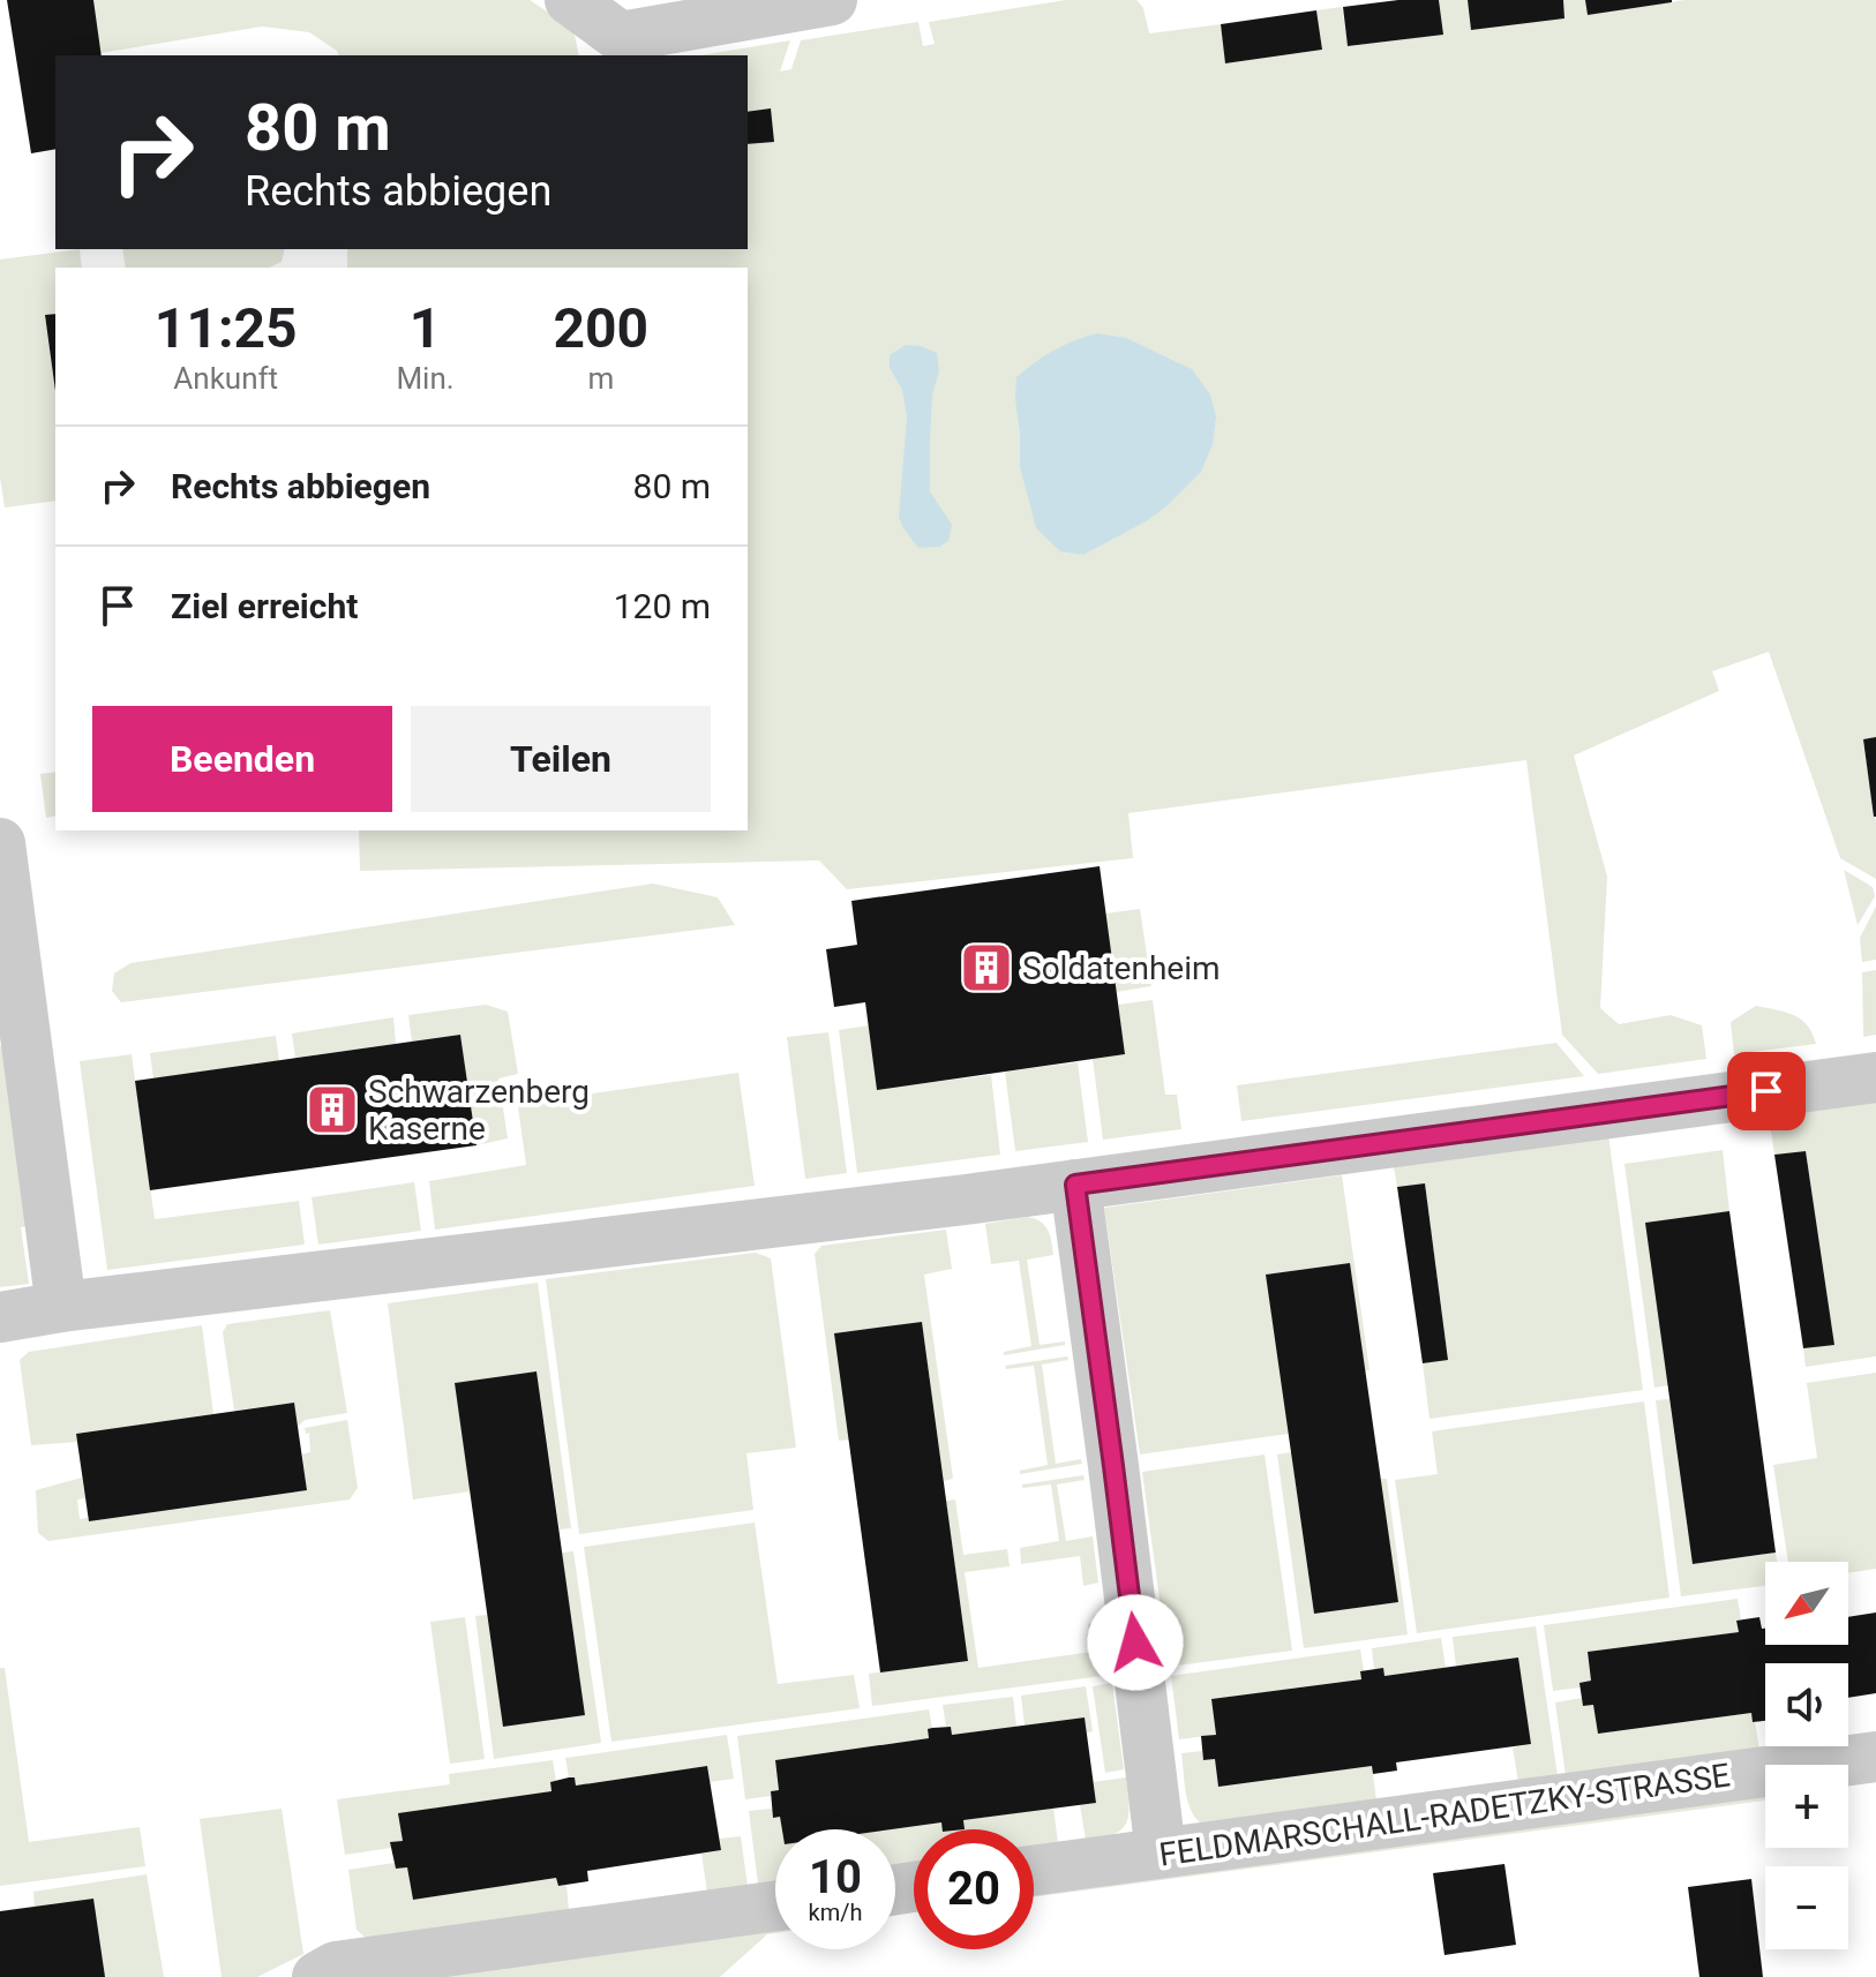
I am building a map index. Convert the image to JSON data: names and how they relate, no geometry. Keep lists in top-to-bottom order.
{
  "streets": {
    "lane": ["FELDMARSCHALL-RADETZKY-STRASSE"]
  },
  "places": {
    "building": ["Soldatenheim", "Schwarzenberg Kaserne"]
  },
  "north": "bottom left",
  "page": {
    "turn": ["80 m", "Rechts abbiegen"],
    "eta": [
      "11:25",
      "Ankunft",
      "1",
      "Min.",
      "200",
      "m"
    ],
    "list": [
      {
        "name": "Rechts abbiegen",
        "value": "80 m"
      },
      {
        "name": "Ziel erreicht",
        "value": "120 m"
      }
    ],
    "buttons": ["Beenden", "Teilen"],
    "map_buttons": ["+", "−"],
    "speed": "10 km/h",
    "limit": "20"
  }
}
